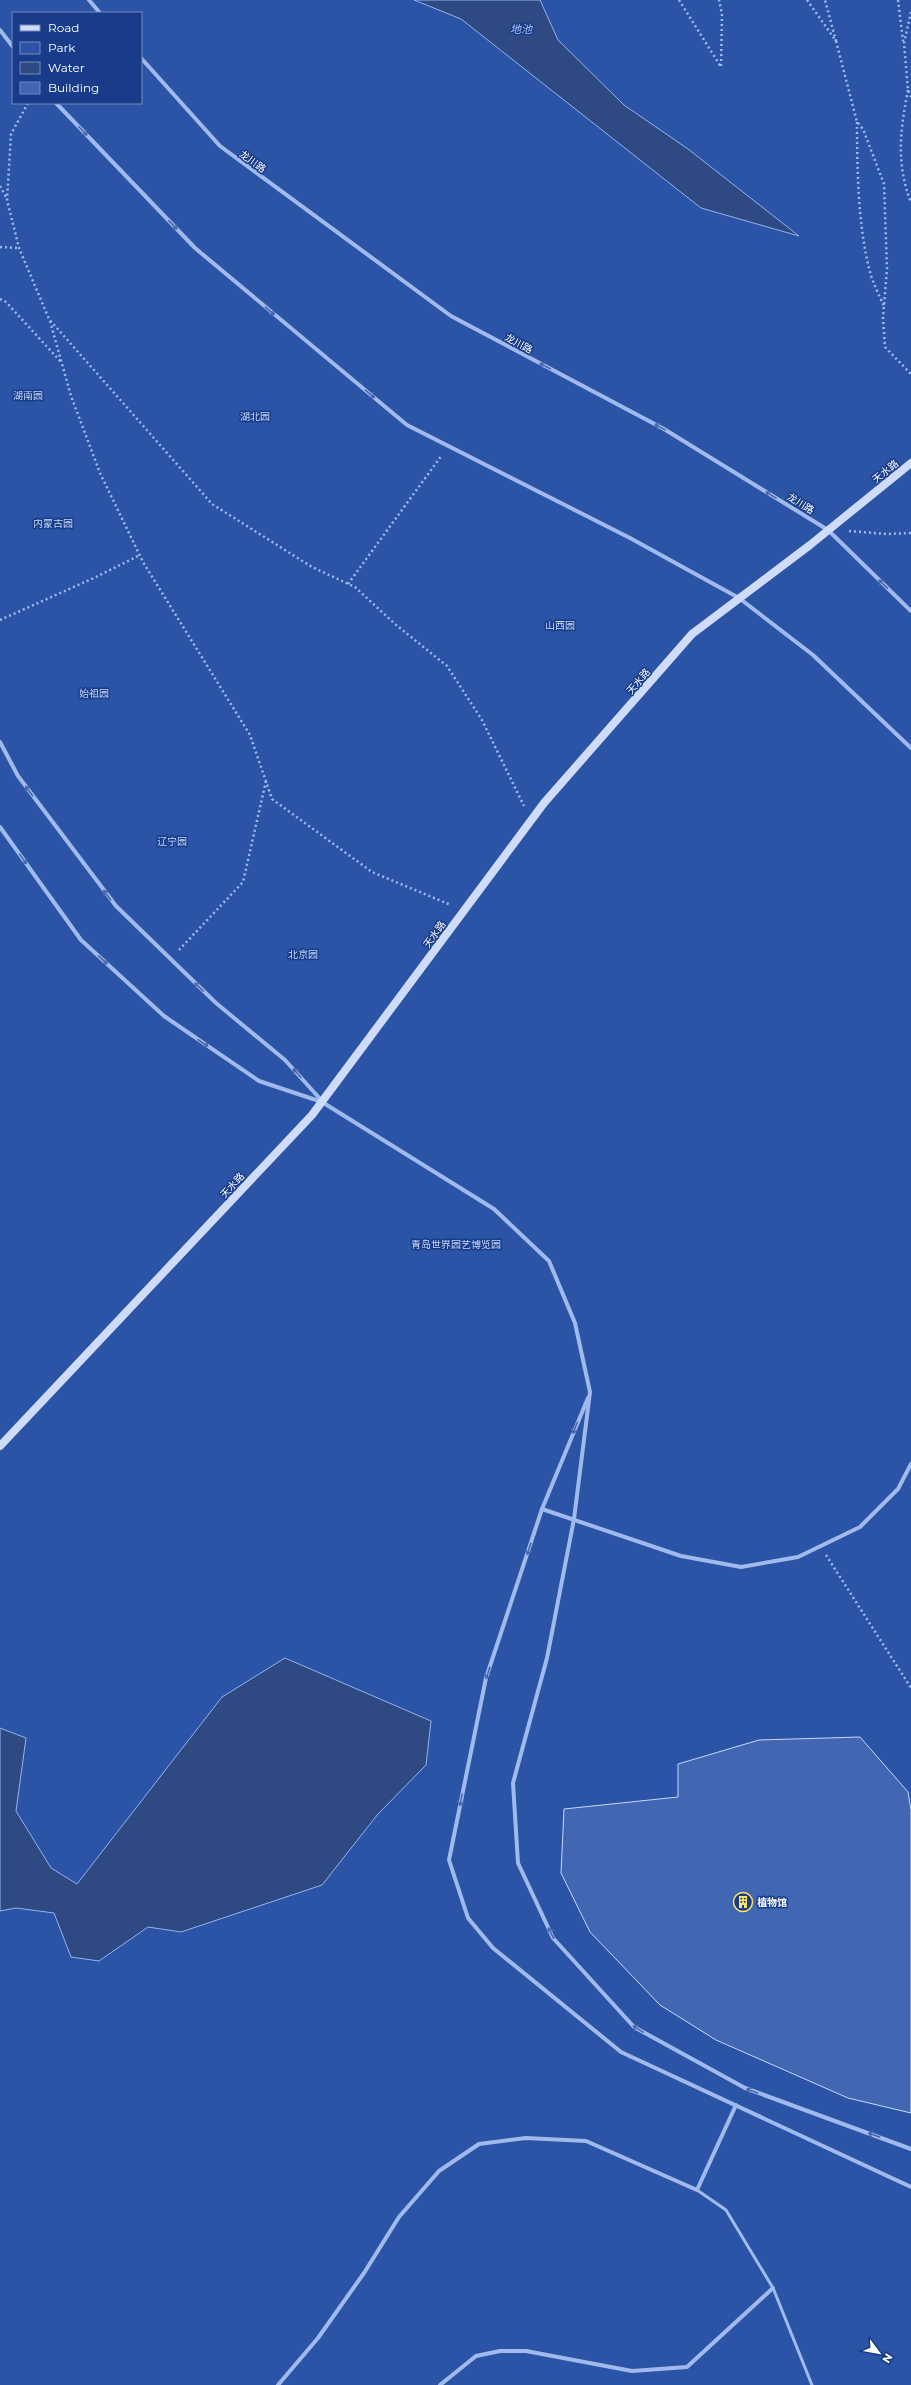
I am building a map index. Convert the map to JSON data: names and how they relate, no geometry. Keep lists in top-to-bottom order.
{
  "streets": {
    "street": ["龙川路", "天水路"]
  },
  "crossings": [
    ["龙川路", "天水路"]
  ],
  "one_way": ["龙川路"],
  "water": ["地池"],
  "parks": [
    "湖南园",
    "湖北园",
    "内蒙古园",
    "山西园",
    "始祖园",
    "辽宁园",
    "北京园",
    "青岛世界园艺博览园"
  ],
  "places": {
    "building": ["植物馆"]
  },
  "legend": [
    "Road",
    "Park",
    "Water",
    "Building"
  ],
  "north": "bottom right"
}
